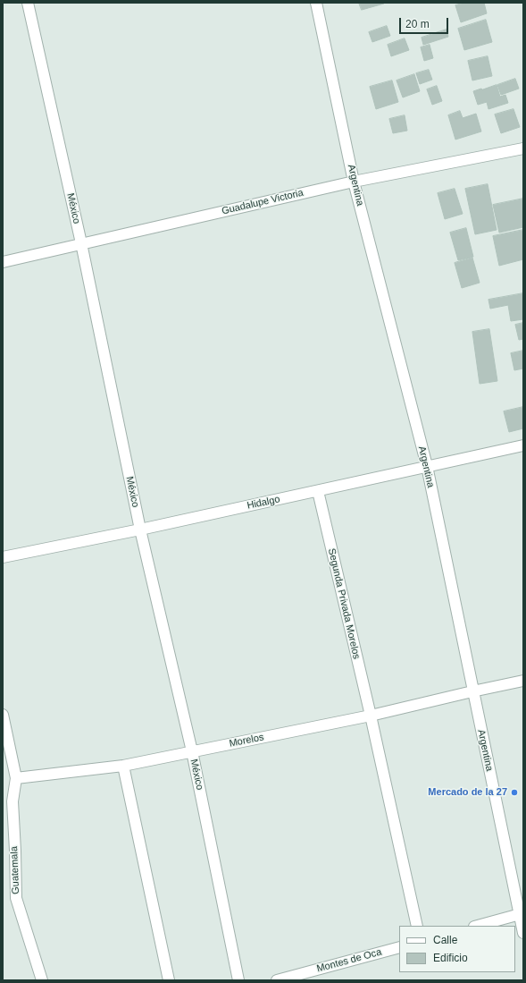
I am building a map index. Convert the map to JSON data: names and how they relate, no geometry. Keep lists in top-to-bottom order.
{
  "streets": {
    "street": [
      "Argentina",
      "Guadalupe Victoria",
      "México",
      "Hidalgo",
      "Segunda Privada Morelos",
      "Morelos",
      "Guatemala",
      "Montes de Oca"
    ]
  },
  "crossings": [
    ["Argentina", "Guadalupe Victoria"],
    ["Argentina", "Hidalgo"],
    ["Argentina", "Morelos"],
    ["Guadalupe Victoria", "México"],
    ["México", "Hidalgo"],
    ["México", "Morelos"],
    ["Hidalgo", "Segunda Privada Morelos"],
    ["Segunda Privada Morelos", "Morelos"],
    ["Morelos", "Guatemala"]
  ],
  "places": ["Mercado de la 27"],
  "legend": ["Calle", "Edificio"],
  "scale_bar": "20 m"
}
